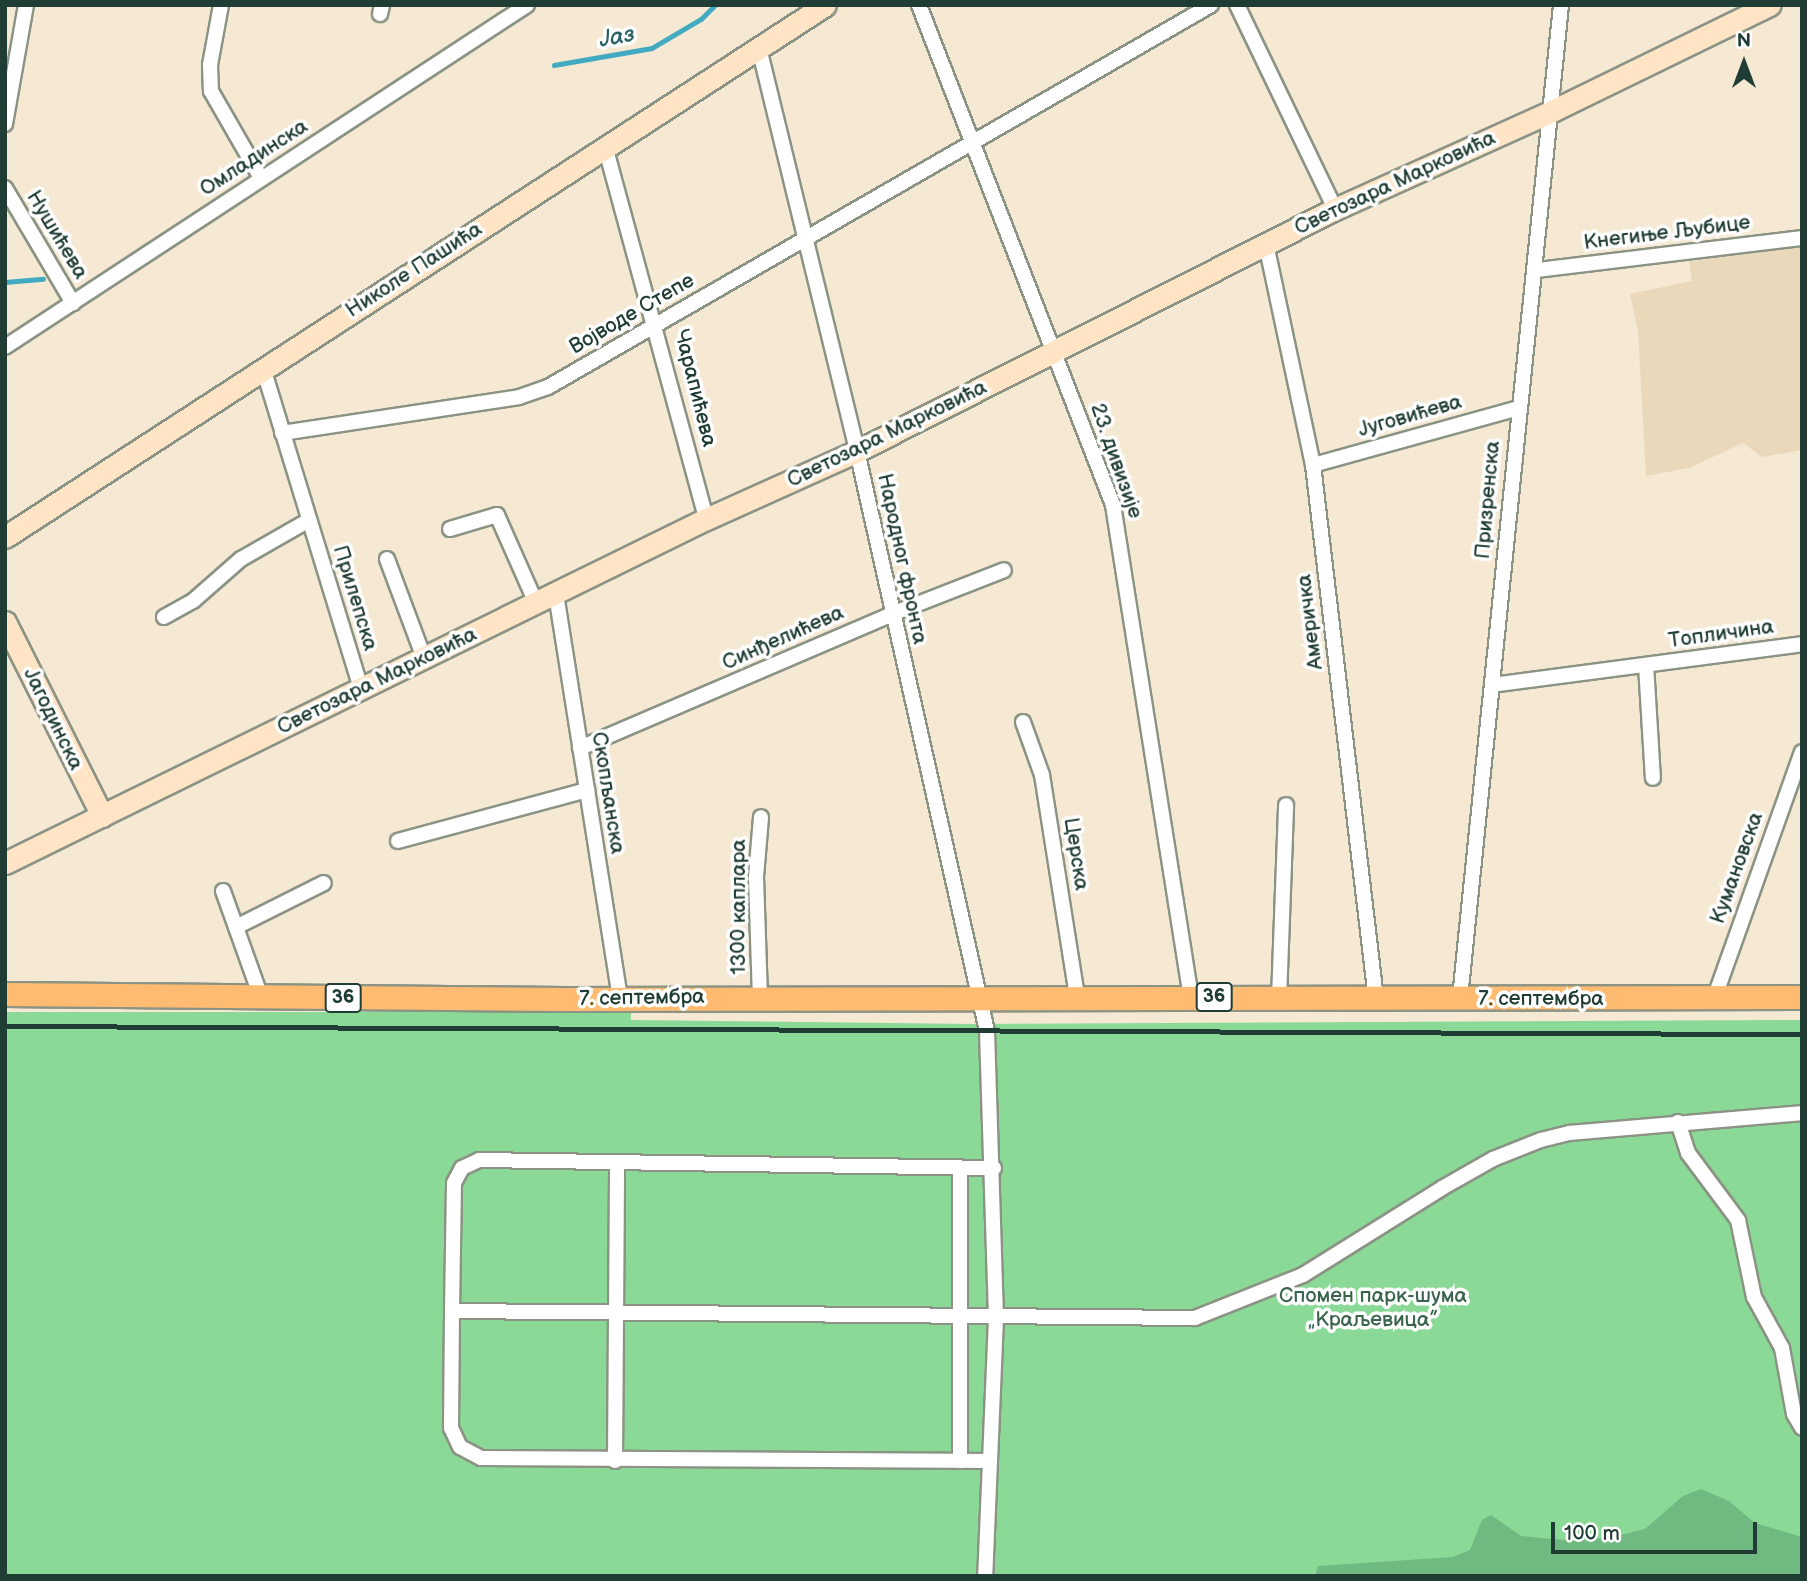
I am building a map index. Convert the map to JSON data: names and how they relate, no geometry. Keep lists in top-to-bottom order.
{
  "streets": {
    "main road": ["36", "7. септембра"],
    "street": [
      "Омладинска",
      "Светозара Марковића",
      "Кнегиње Љубице",
      "Нушићева",
      "Николе Пашића",
      "Војводе Степе",
      "Чарапићева",
      "Југовићева",
      "23. дивизије",
      "Призренска",
      "Народног фронта",
      "Прилепска",
      "Америчка",
      "Топличина",
      "Синђелићева",
      "Јагодинска",
      "Скопљанска",
      "Церска",
      "Кумановска",
      "1300 каплара"
    ]
  },
  "crossings": [
    ["Омладинска", "Нушићева"],
    ["Светозара Марковића", "Чарапићева"],
    ["Светозара Марковића", "23. дивизије"],
    ["Светозара Марковића", "Призренска"],
    ["Светозара Марковића", "Народног фронта"],
    ["Светозара Марковића", "Прилепска"],
    ["Светозара Марковића", "Америчка"],
    ["Светозара Марковића", "Јагодинска"],
    ["Светозара Марковића", "Скопљанска"],
    ["Кнегиње Љубице", "Призренска"],
    ["Николе Пашића", "Чарапићева"],
    ["Николе Пашића", "Народног фронта"],
    ["Николе Пашића", "Прилепска"],
    ["Војводе Степе", "Чарапићева"],
    ["Војводе Степе", "23. дивизије"],
    ["Војводе Степе", "Народног фронта"],
    ["Војводе Степе", "Прилепска"],
    ["Југовићева", "Призренска"],
    ["Југовићева", "Америчка"],
    ["23. дивизије", "7. септембра"],
    ["Призренска", "Топличина"],
    ["Призренска", "7. септембра"],
    ["Народног фронта", "Синђелићева"],
    ["Народног фронта", "7. септембра"],
    ["Америчка", "7. септембра"],
    ["Синђелићева", "Скопљанска"],
    ["Скопљанска", "7. септембра"],
    ["Церска", "7. септембра"],
    ["Кумановска", "7. септембра"],
    ["1300 каплара", "7. септембра"]
  ],
  "water": ["Јаз"],
  "parks": ["Спомен парк-шума „Краљевица”"],
  "scale_bar": "100 m",
  "north": "top"
}
